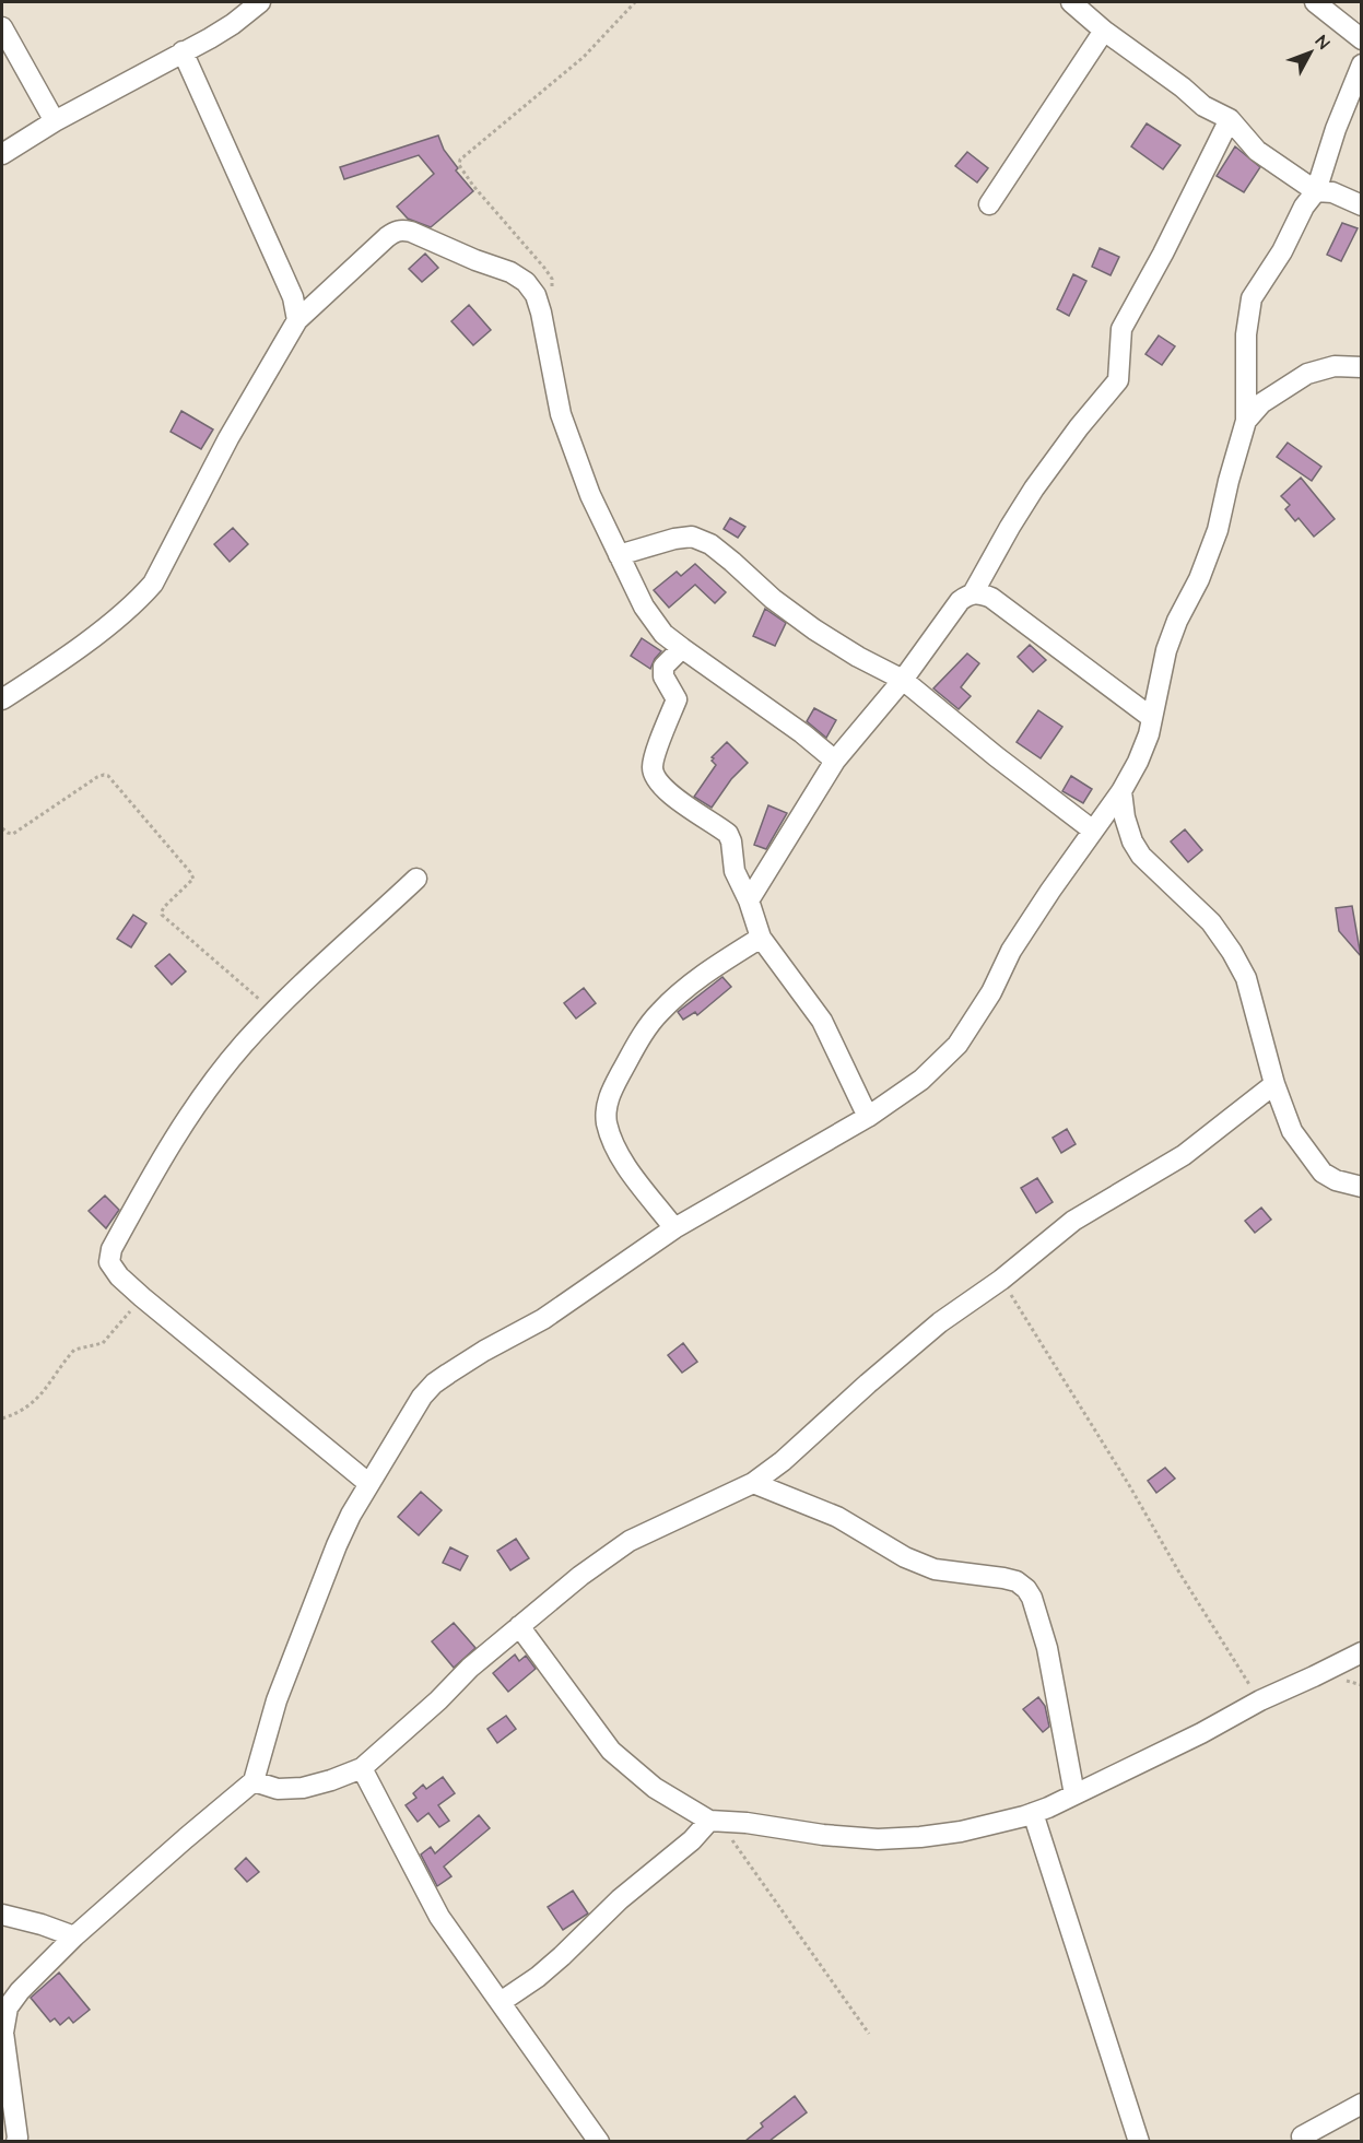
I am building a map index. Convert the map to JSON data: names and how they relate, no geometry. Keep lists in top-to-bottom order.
{
  "north": "top right"
}
